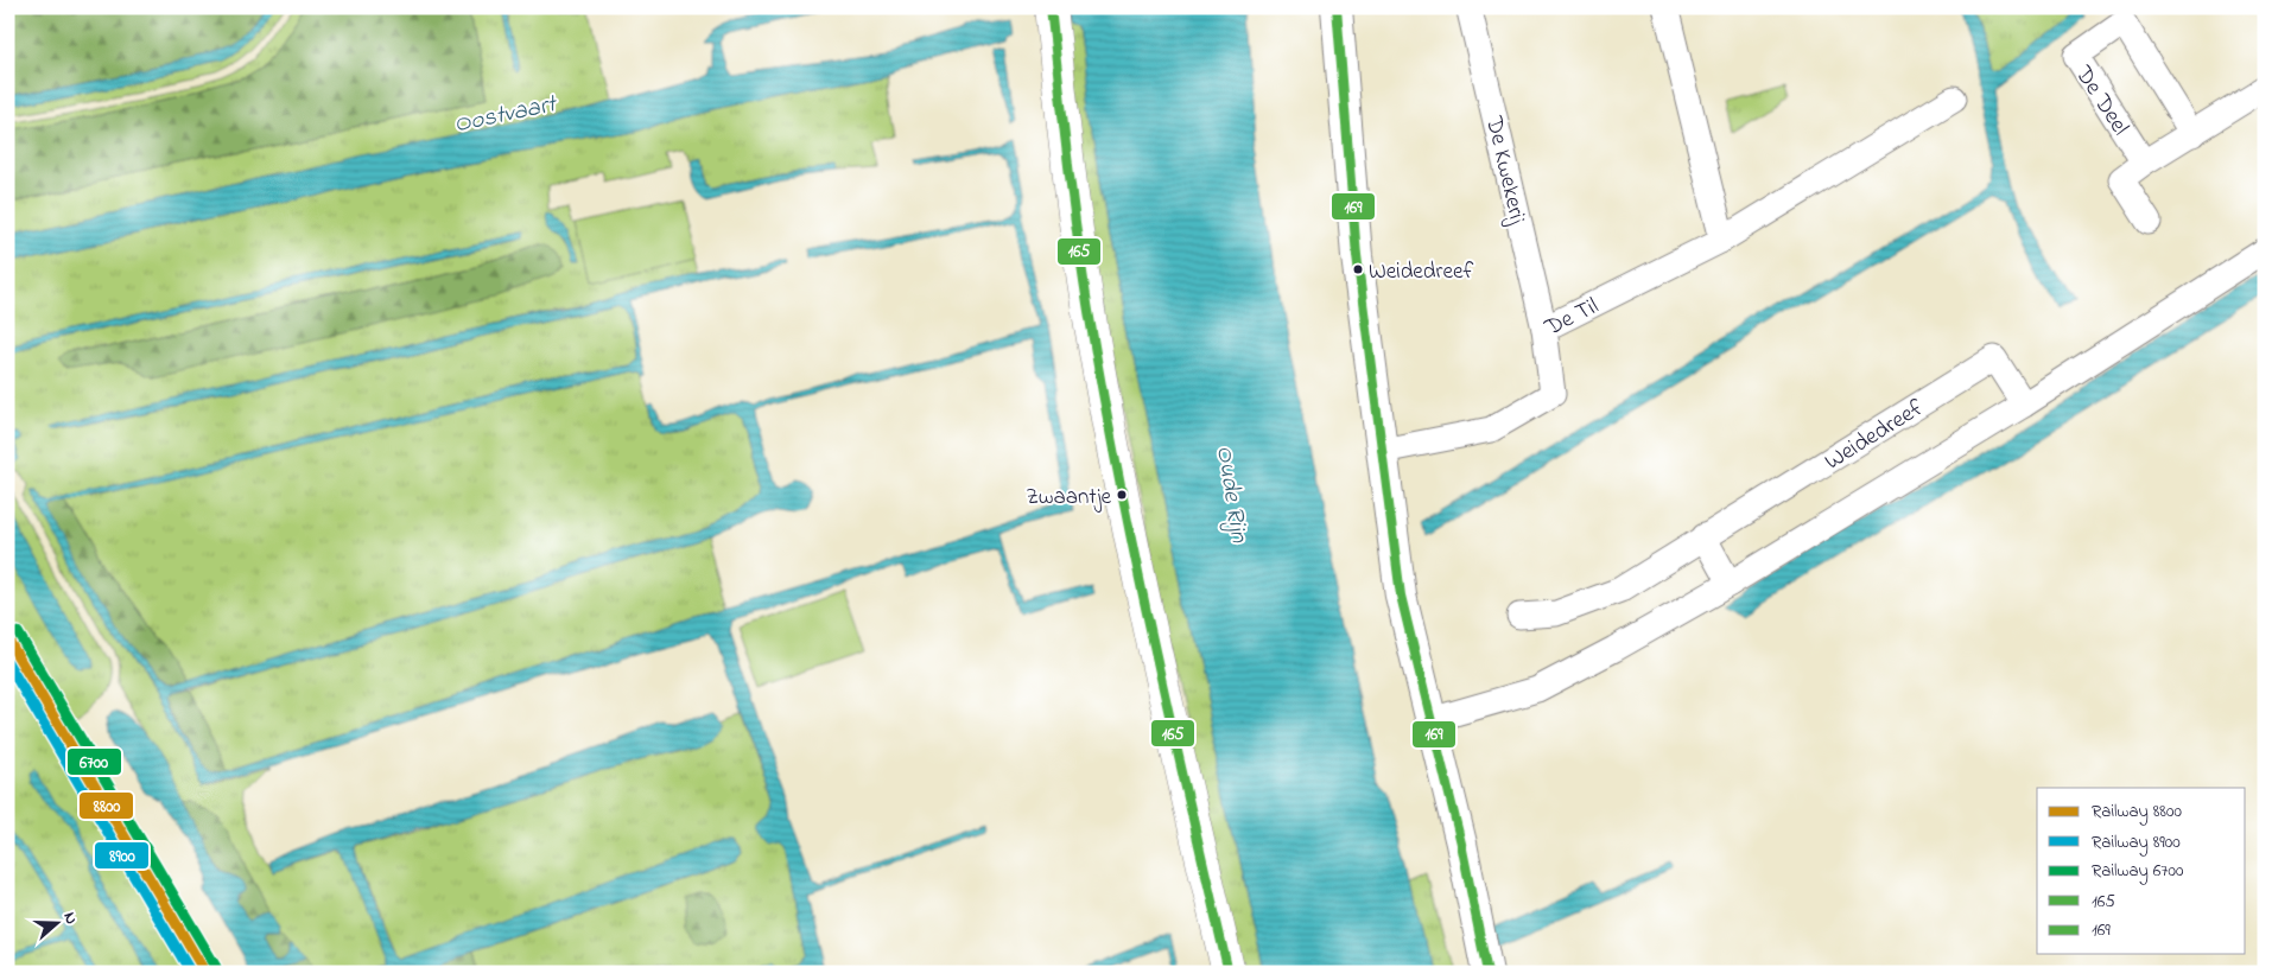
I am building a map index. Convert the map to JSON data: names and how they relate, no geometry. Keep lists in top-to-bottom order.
{
  "streets": {
    "street": [
      "De Deel",
      "De Kwekerij",
      "De Til",
      "Weidedreef"
    ]
  },
  "crossings": [
    ["De Kwekerij", "De Til"]
  ],
  "water": ["Oostvaart", "Oude Rijn"],
  "places": ["Weidedreef", "Zwaantje"],
  "lines": [
    "transit line 165",
    "transit line 169",
    "rail line 6700",
    "rail line 8800",
    "rail line 8900"
  ],
  "legend": [
    "Railway 8800",
    "Railway 8900",
    "Railway 6700",
    "165",
    "169"
  ],
  "north": "right"
}
